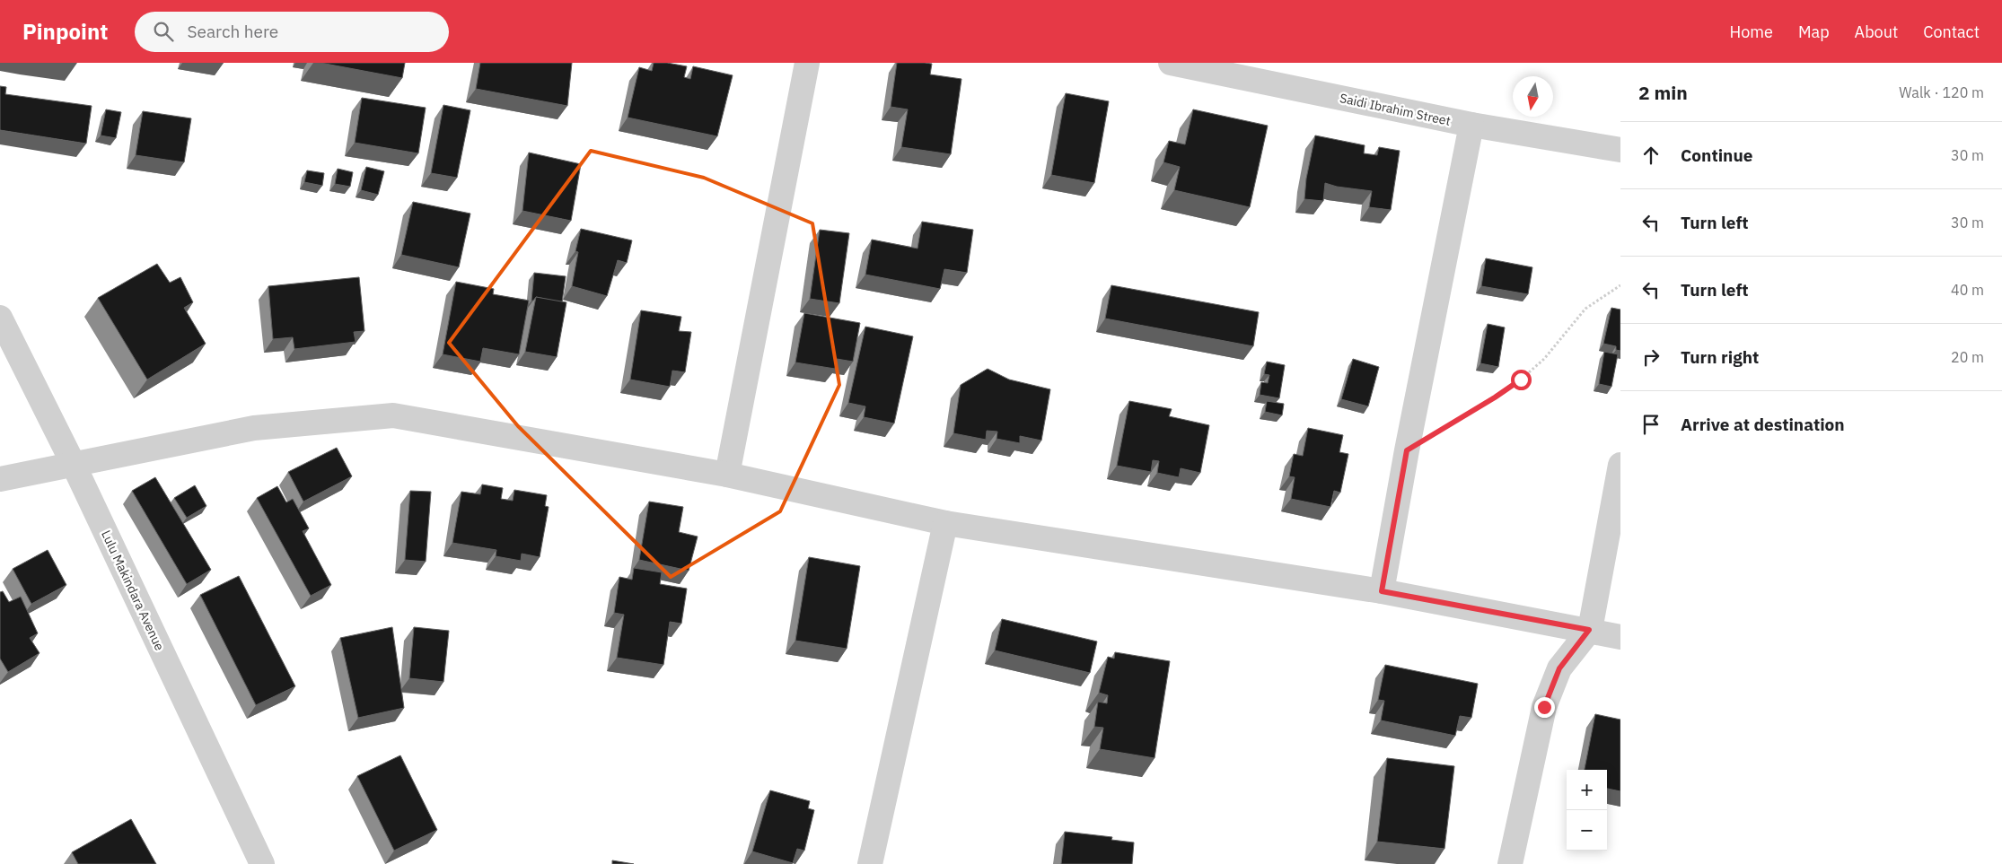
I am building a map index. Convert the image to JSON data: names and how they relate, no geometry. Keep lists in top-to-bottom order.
{
  "streets": {
    "street": ["Saidi Ibrahim Street", "Lulu Makindara Avenue"]
  },
  "north": "bottom",
  "page": {
    "header": "Pinpoint",
    "search": "Search here",
    "nav": [
      "Home",
      "Map",
      "About",
      "Contact"
    ],
    "heading": ["2 min", "Walk · 120 m"],
    "list": [
      ["Continue", "30 m"],
      ["Turn left", "30 m"],
      ["Turn left", "40 m"],
      ["Turn right", "20 m"],
      "Arrive at destination"
    ],
    "map_buttons": ["+", "−"]
  }
}
